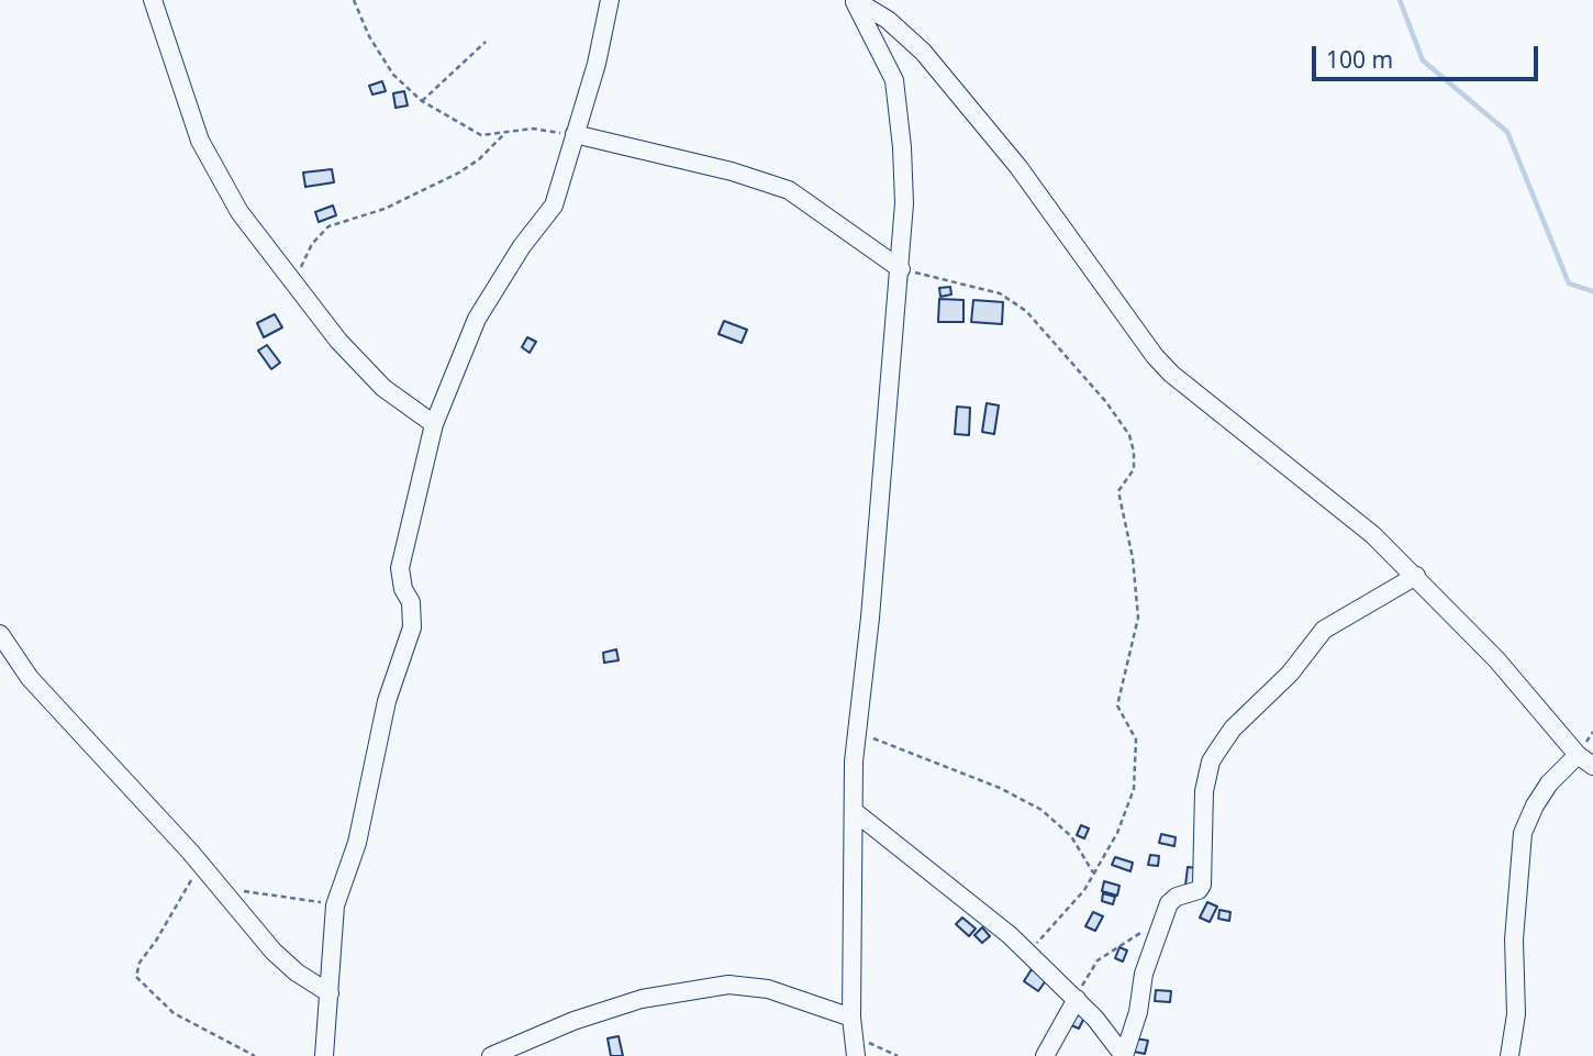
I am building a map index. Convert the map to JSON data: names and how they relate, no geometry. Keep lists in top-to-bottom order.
{
  "scale_bar": "100 m"
}
